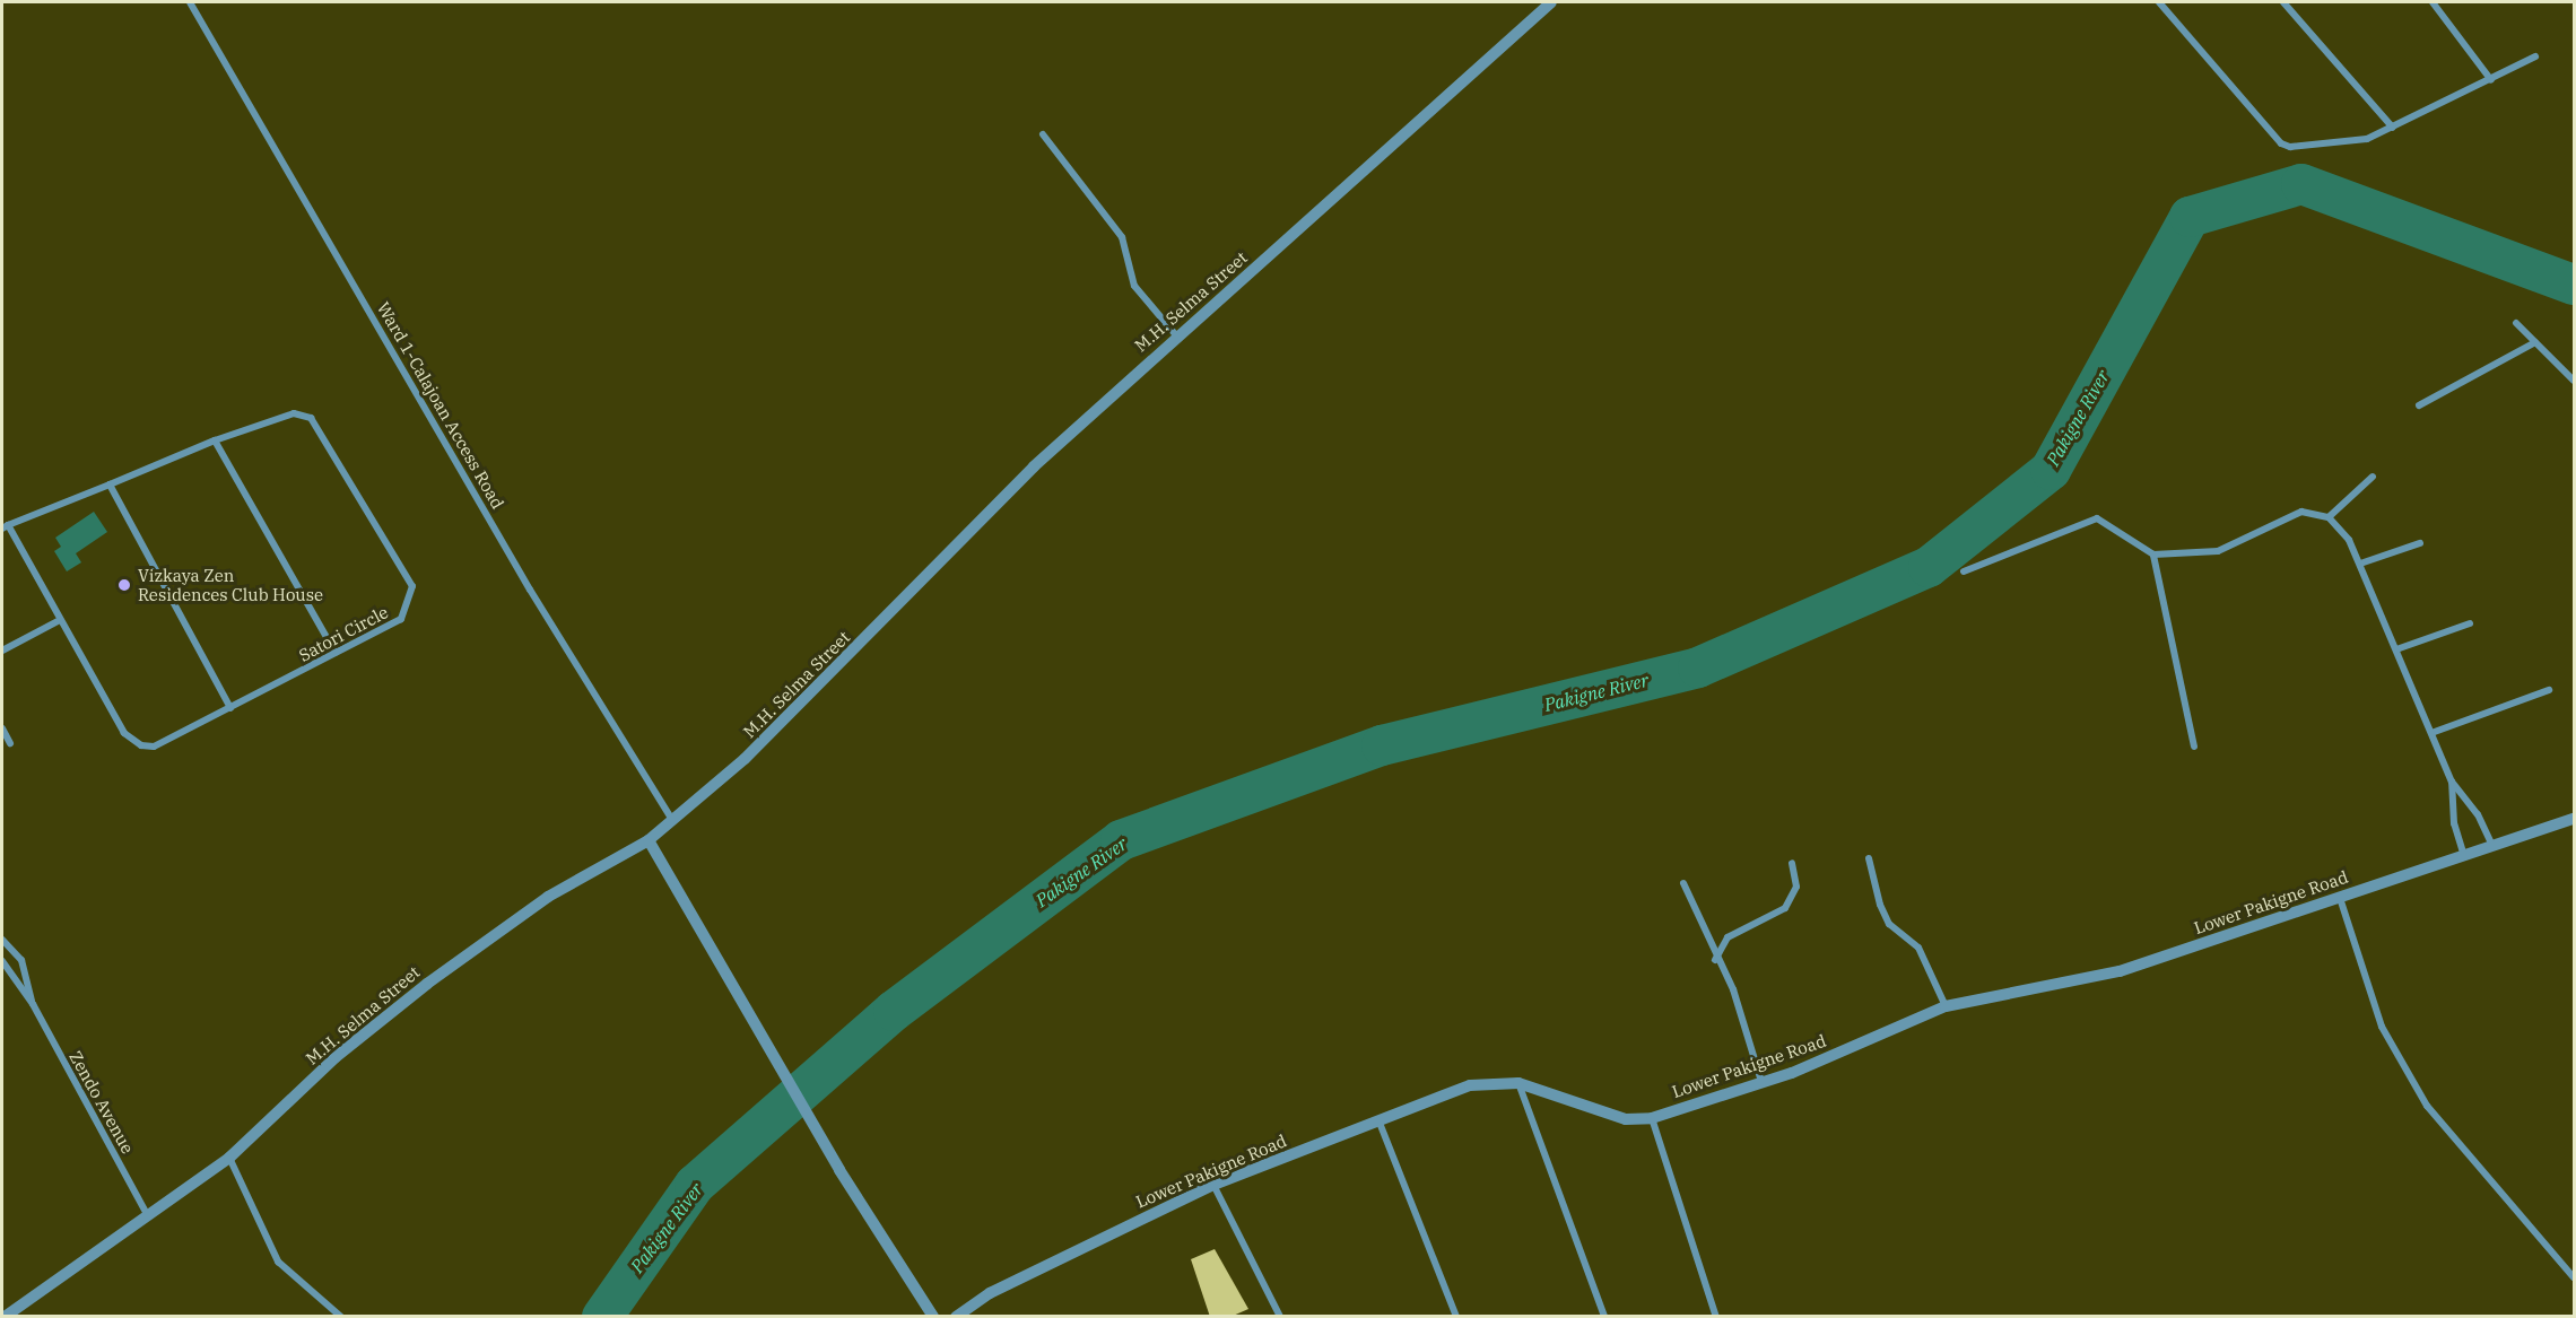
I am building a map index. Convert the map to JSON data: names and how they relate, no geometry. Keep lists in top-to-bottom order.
{
  "streets": {
    "street": [
      "M.H. Selma Street",
      "Ward 1-Calajoan Access Road",
      "Satori Circle",
      "Lower Pakigne Road",
      "Zendo Avenue"
    ]
  },
  "crossings": [
    ["M.H. Selma Street", "Ward 1-Calajoan Access Road"],
    ["M.H. Selma Street", "Zendo Avenue"]
  ],
  "water": ["Pakigne River"],
  "places": ["Vizkaya Zen Residences Club House"]
}
